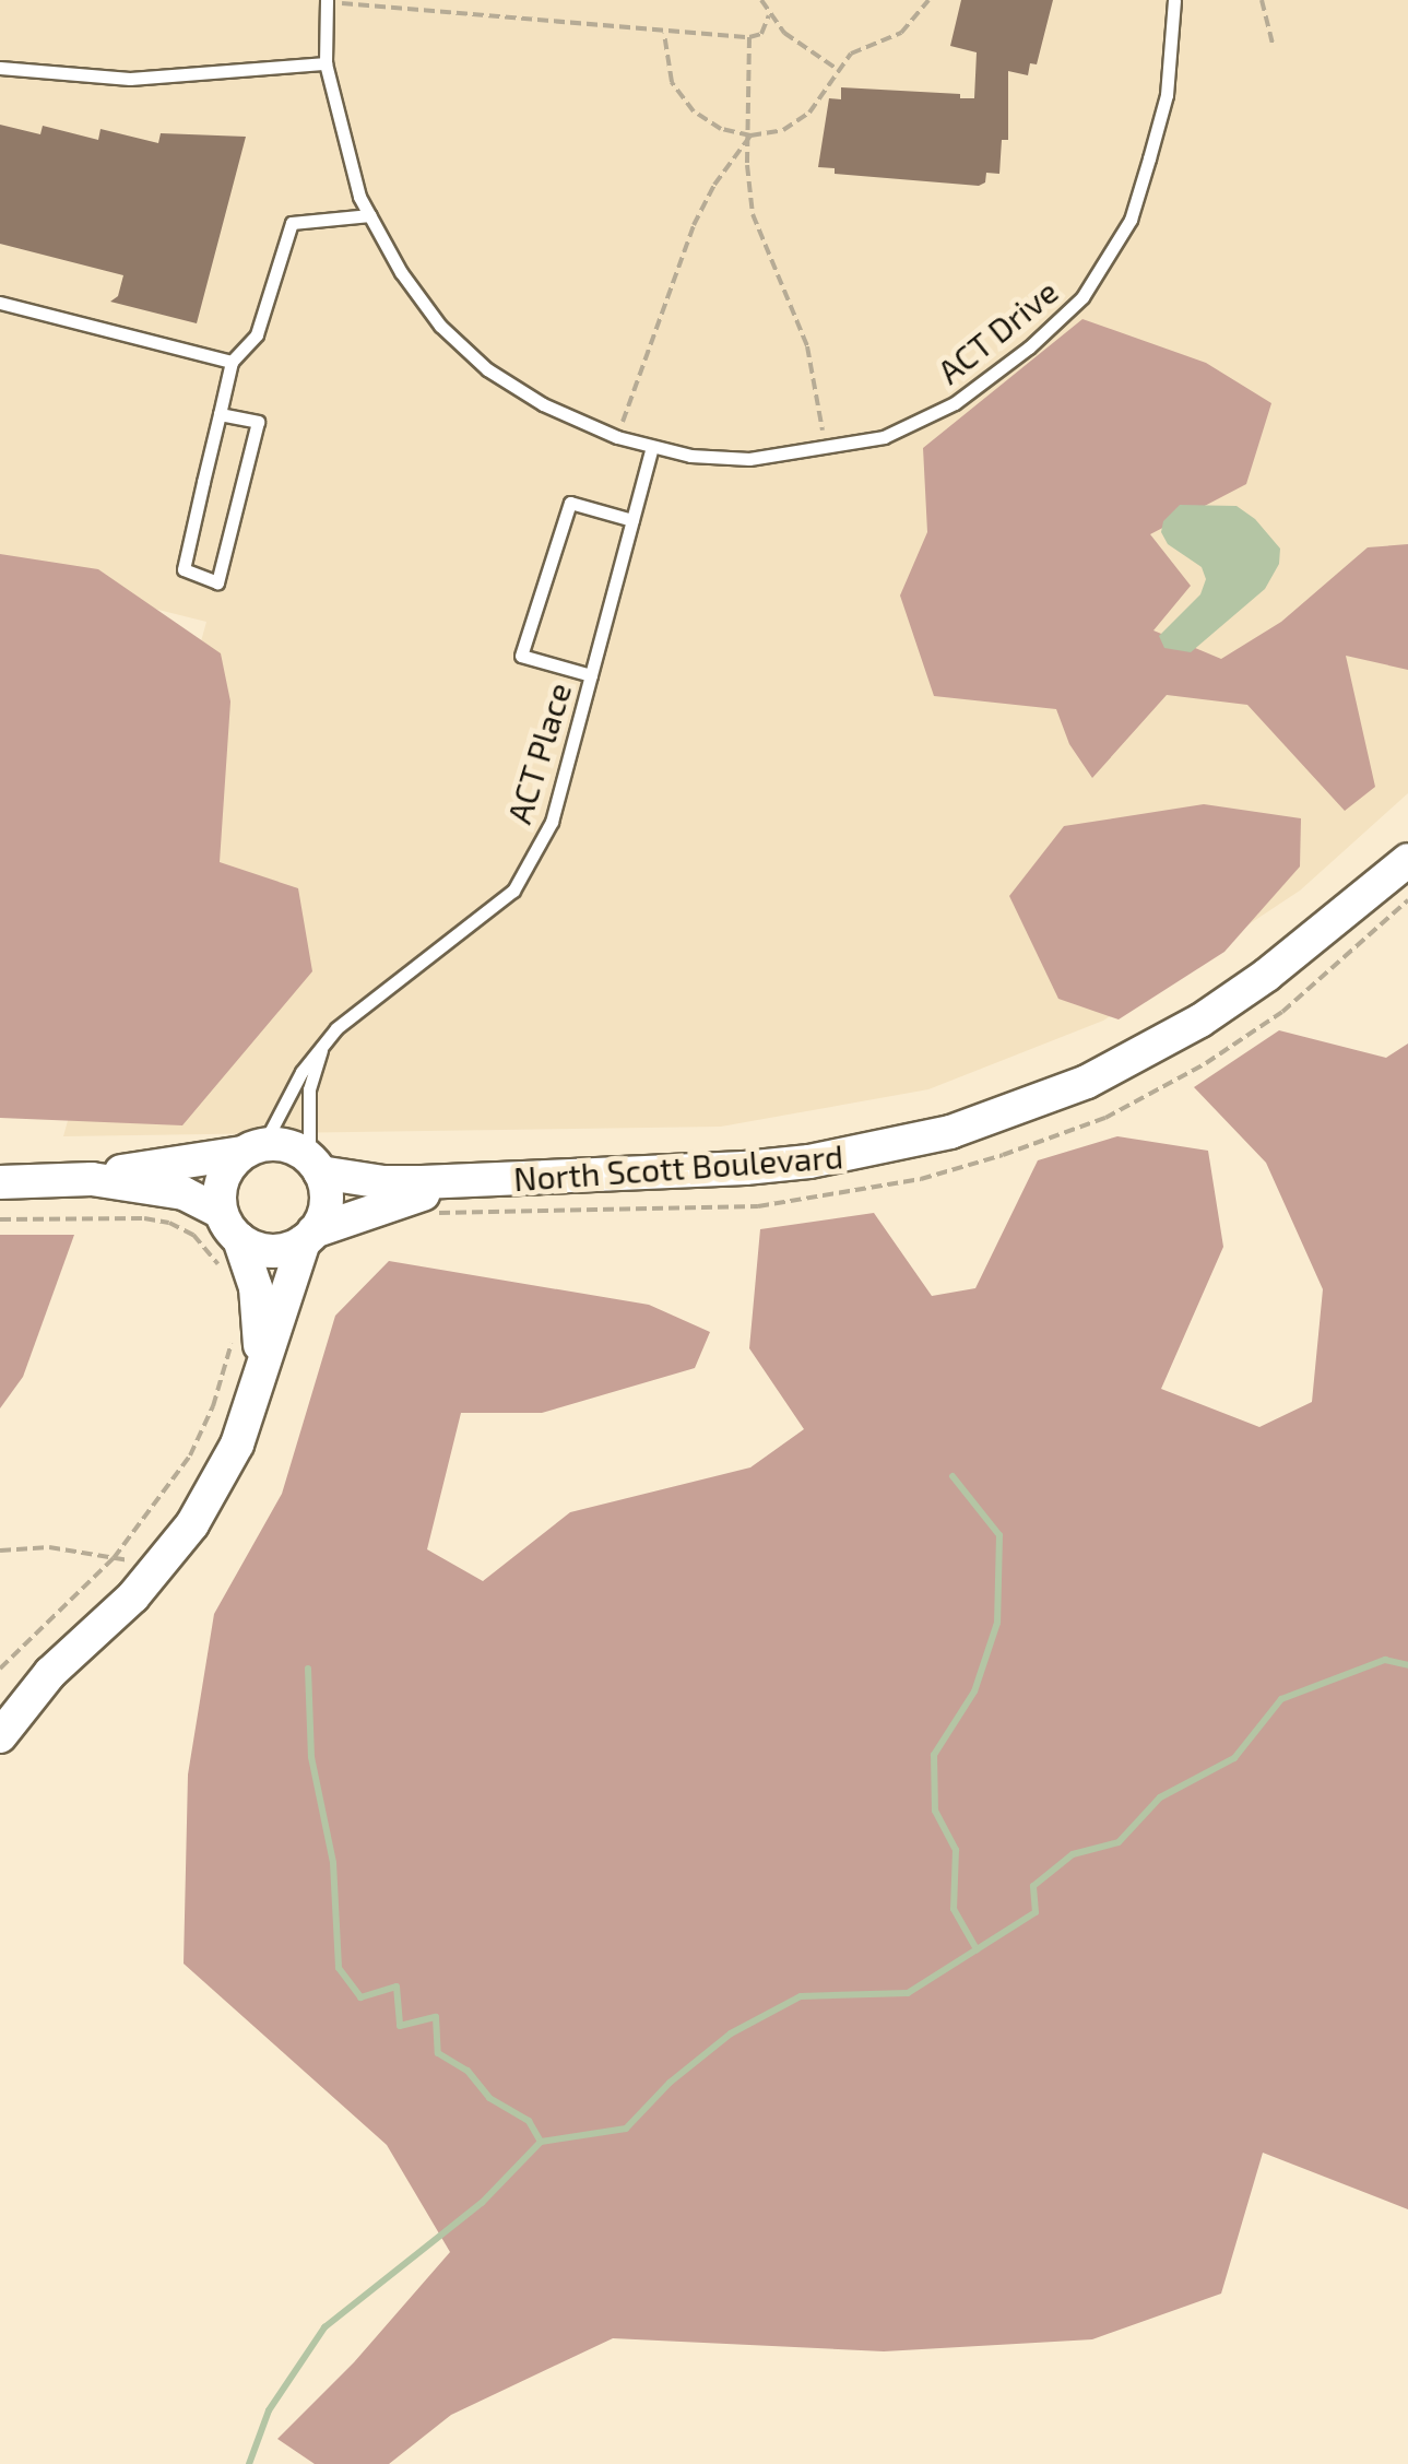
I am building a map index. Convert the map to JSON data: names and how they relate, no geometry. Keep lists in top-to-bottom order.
{
  "streets": {
    "main road": ["North Scott Boulevard"],
    "lane": ["ACT Drive", "ACT Place"]
  },
  "crossings": [
    ["ACT Drive", "ACT Place"],
    ["ACT Place", "North Scott Boulevard"]
  ]
}
